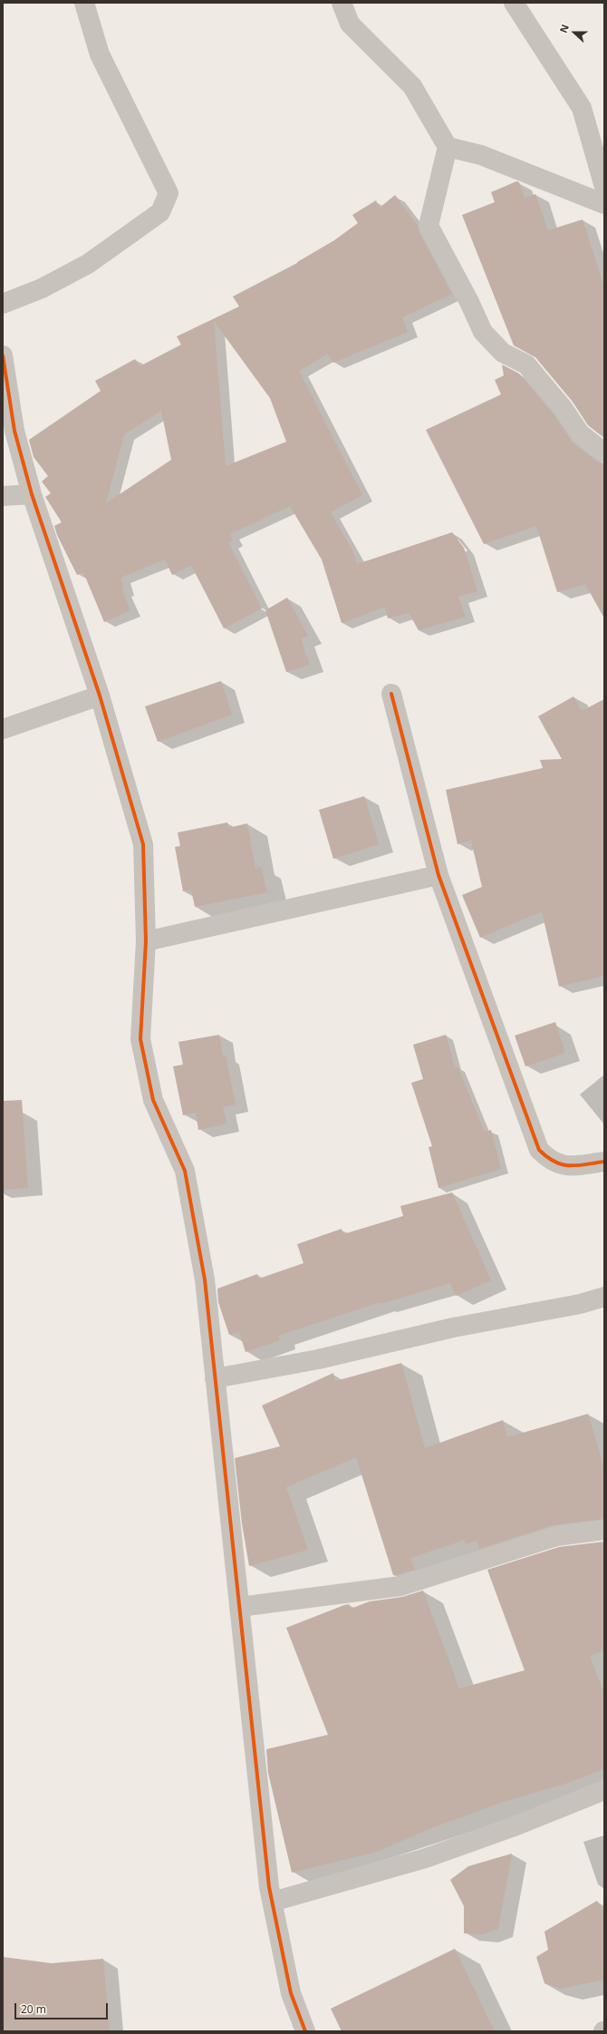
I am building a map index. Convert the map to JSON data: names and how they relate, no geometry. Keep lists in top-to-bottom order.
{
  "scale_bar": "20 m",
  "north": "left"
}
